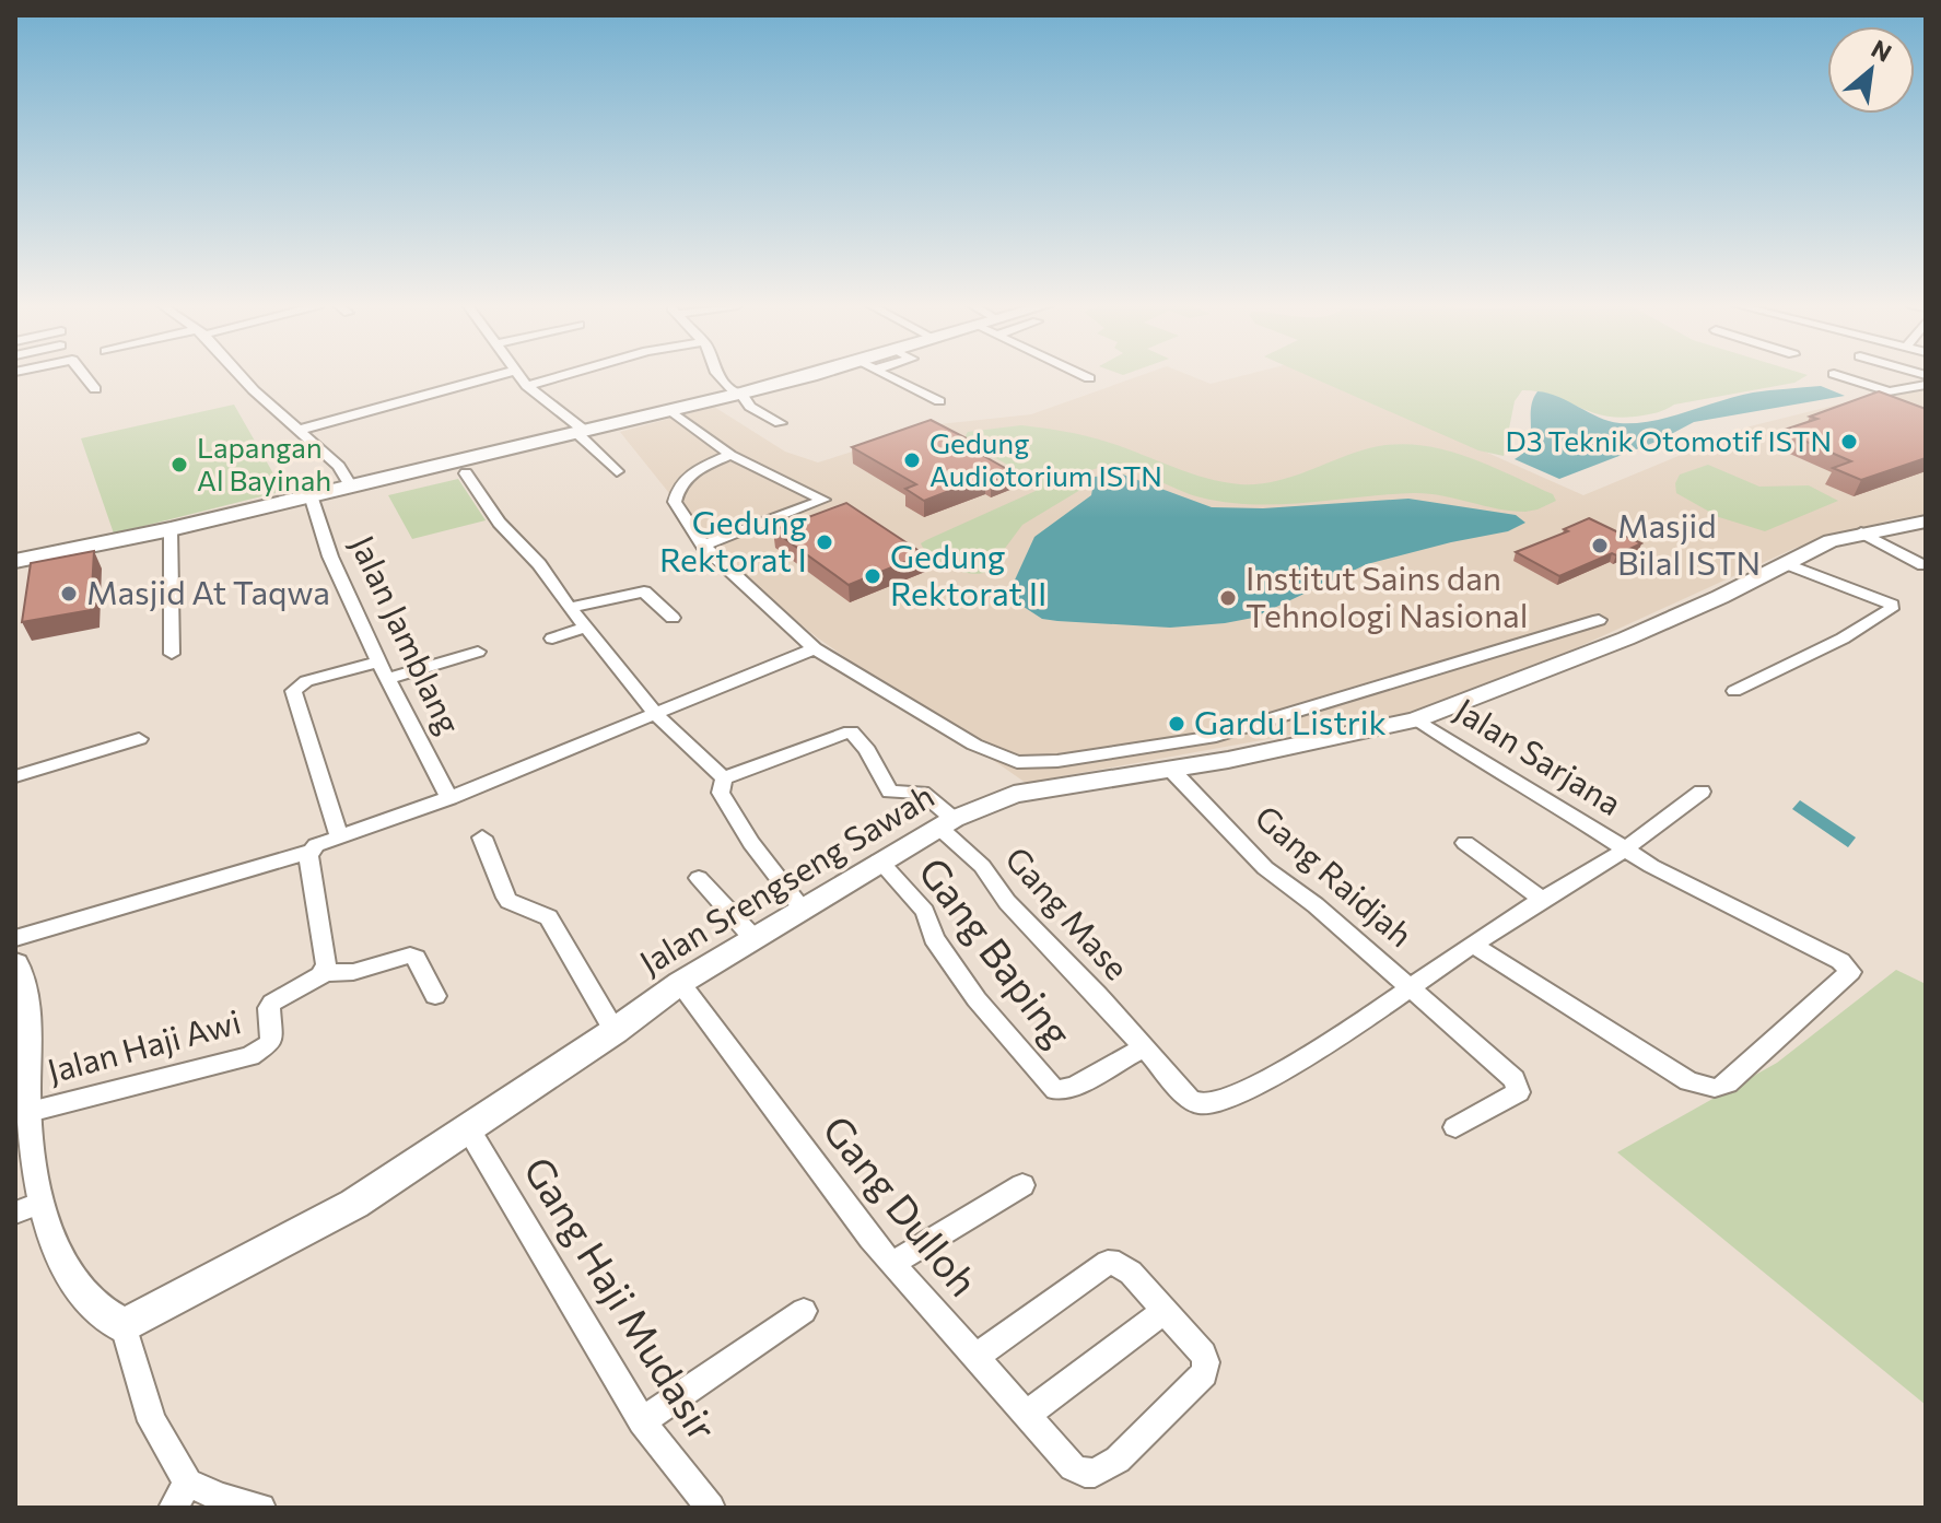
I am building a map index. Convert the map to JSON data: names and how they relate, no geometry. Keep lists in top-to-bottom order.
{
  "streets": {
    "street": [
      "Jalan Jamblang",
      "Jalan Sarjana",
      "Gang Raidjah",
      "Jalan Srengseng Sawah",
      "Gang Mase",
      "Gang Baping",
      "Jalan Haji Awi",
      "Gang Dulloh",
      "Gang Haji Mudasir"
    ]
  },
  "crossings": [
    ["Jalan Sarjana", "Jalan Srengseng Sawah"],
    ["Gang Raidjah", "Jalan Srengseng Sawah"],
    ["Gang Raidjah", "Gang Mase"],
    ["Gang Raidjah", "Gang Baping"],
    ["Jalan Srengseng Sawah", "Gang Mase"],
    ["Jalan Srengseng Sawah", "Gang Baping"],
    ["Jalan Srengseng Sawah", "Gang Dulloh"],
    ["Jalan Srengseng Sawah", "Gang Haji Mudasir"],
    ["Gang Mase", "Gang Baping"]
  ],
  "places": [
    "D3 Teknik Otomotif ISTN",
    "Gedung Audiotorium ISTN",
    "Lapangan Al Bayinah",
    "Gedung Rektorat I",
    "Masjid Bilal ISTN",
    "Gedung Rektorat II",
    "Masjid At Taqwa",
    "Institut Sains dan Tehnologi Nasional",
    "Gardu Listrik"
  ],
  "north": "top right"
}
